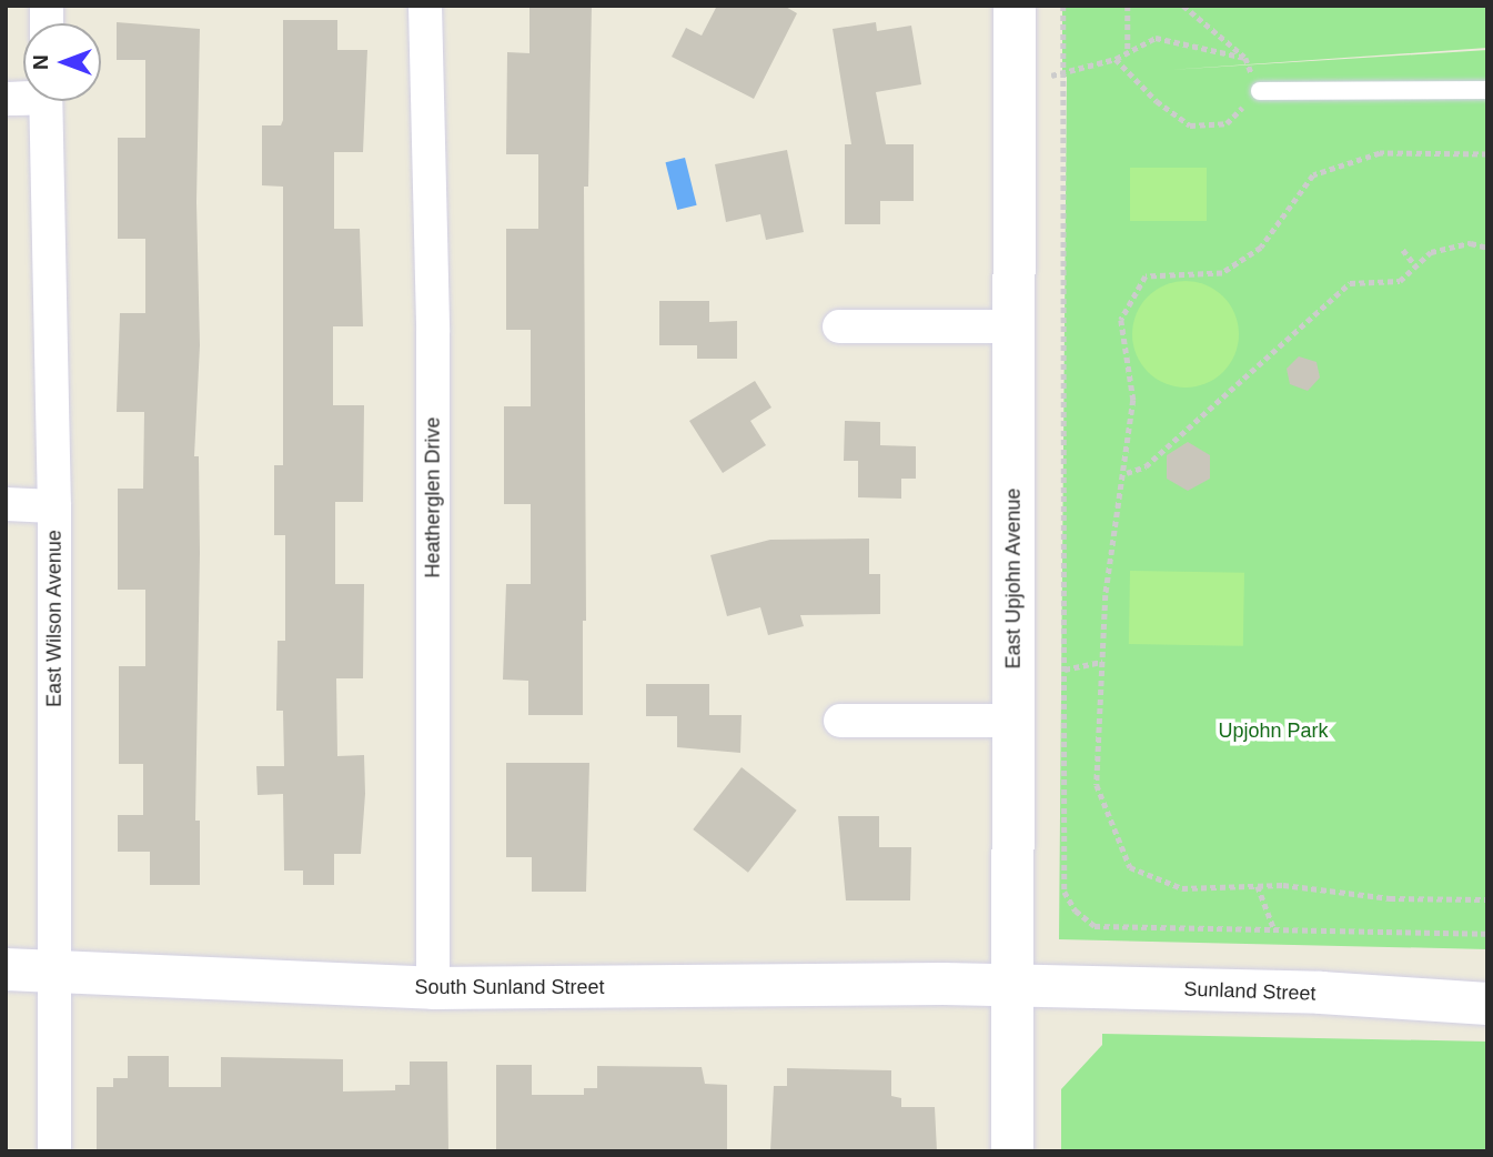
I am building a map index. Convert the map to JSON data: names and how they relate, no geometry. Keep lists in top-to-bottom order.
{
  "streets": {
    "street": [
      "Heatherglen Drive",
      "East Upjohn Avenue",
      "East Wilson Avenue",
      "South Sunland Street",
      "Sunland Street"
    ]
  },
  "crossings": [
    ["Heatherglen Drive", "South Sunland Street"],
    ["East Upjohn Avenue", "South Sunland Street"],
    ["East Upjohn Avenue", "Sunland Street"],
    ["East Wilson Avenue", "South Sunland Street"],
    ["South Sunland Street", "Sunland Street"]
  ],
  "parks": ["Upjohn Park"],
  "north": "left"
}
